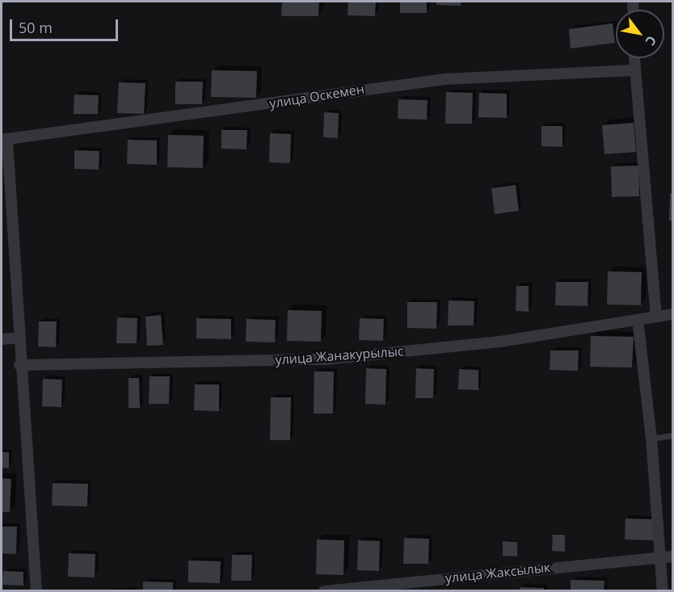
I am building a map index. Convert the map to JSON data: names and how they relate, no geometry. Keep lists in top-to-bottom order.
{
  "streets": {
    "street": ["улица Оскемен", "улица Жанакурылыс", "улица Жаксылык"]
  },
  "scale_bar": "50 m",
  "north": "bottom right"
}
